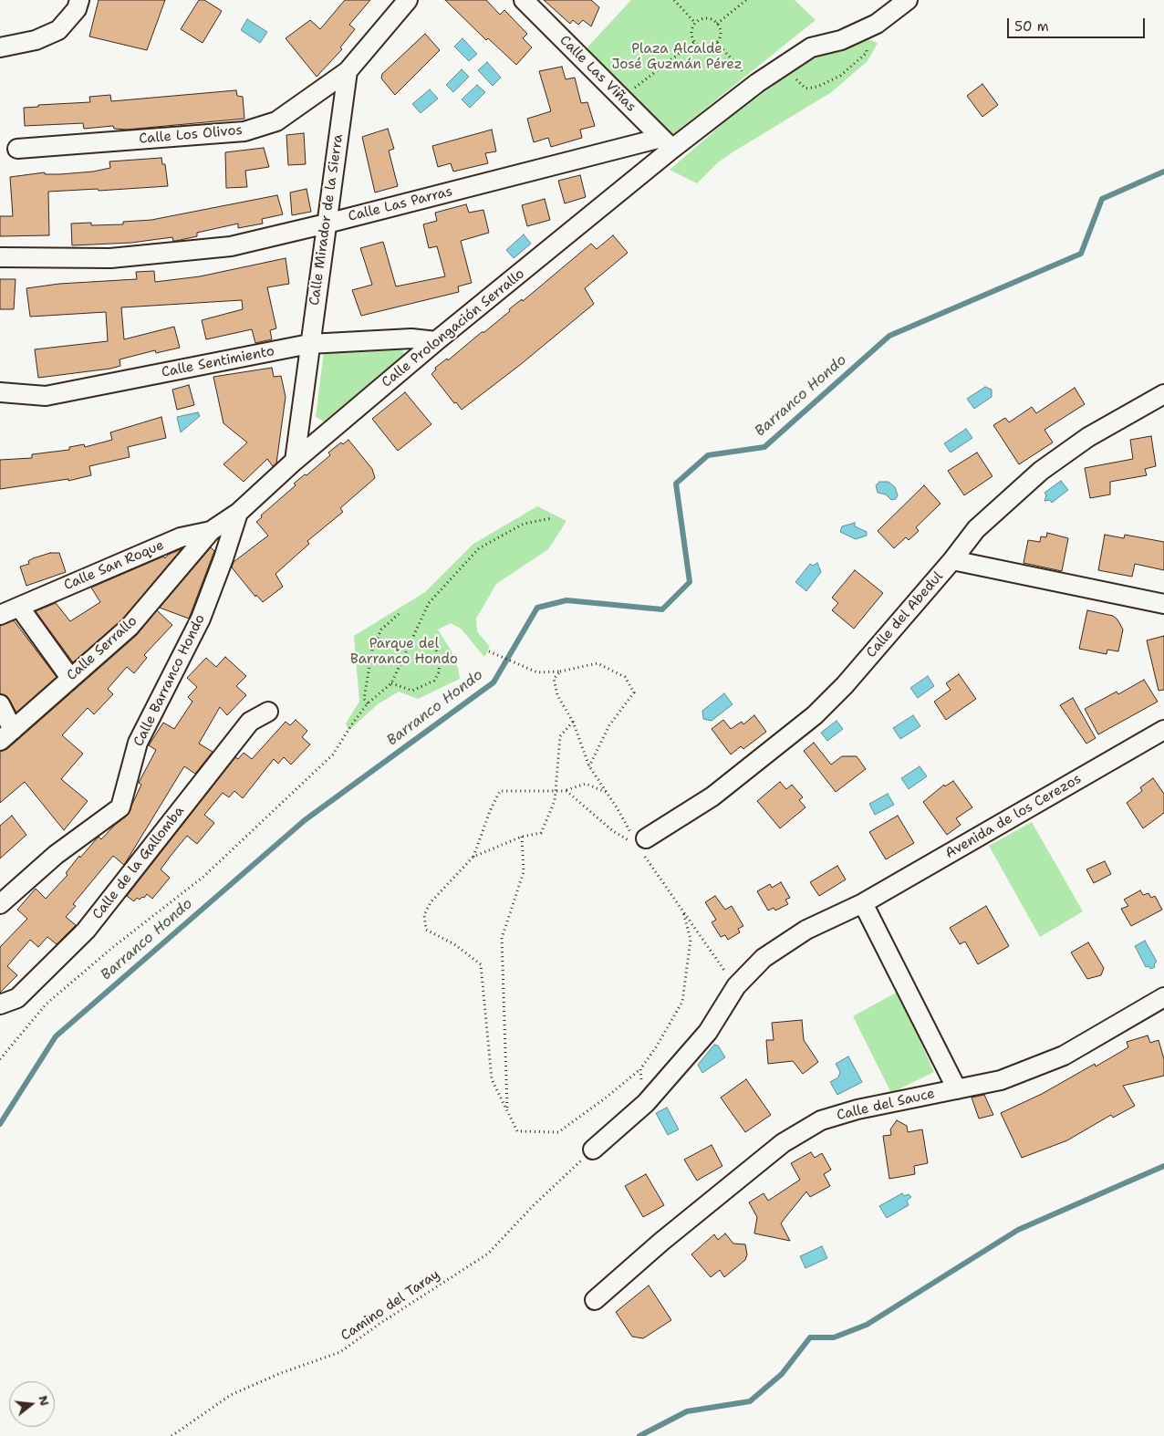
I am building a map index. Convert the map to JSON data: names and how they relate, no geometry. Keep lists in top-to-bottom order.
{
  "streets": {
    "street": [
      "Calle Las Viñas",
      "Calle Los Olivos",
      "Calle Las Parras",
      "Calle Mirador de la Sierra",
      "Calle Prolongación Serrallo",
      "Calle Sentimiento",
      "Calle San Roque",
      "Calle del Abedul",
      "Calle Serrallo",
      "Calle Barranco Hondo",
      "Avenida de los Cerezos",
      "Calle de la Gallomba",
      "Calle del Sauce"
    ],
    "path": ["Camino del Taray"]
  },
  "crossings": [
    ["Calle Las Viñas", "Calle Las Parras"],
    ["Calle Las Viñas", "Calle Prolongación Serrallo"],
    ["Calle Los Olivos", "Calle Mirador de la Sierra"],
    ["Calle Las Parras", "Calle Mirador de la Sierra"],
    ["Calle Las Parras", "Calle Prolongación Serrallo"],
    ["Calle Mirador de la Sierra", "Calle Prolongación Serrallo"],
    ["Calle Mirador de la Sierra", "Calle Sentimiento"],
    ["Calle Prolongación Serrallo", "Calle Sentimiento"],
    ["Calle Prolongación Serrallo", "Calle Serrallo"],
    ["Calle Prolongación Serrallo", "Calle Barranco Hondo"],
    ["Calle San Roque", "Calle Serrallo"],
    ["Calle Serrallo", "Calle Barranco Hondo"],
    ["Avenida de los Cerezos", "Camino del Taray"]
  ],
  "water": ["Barranco Hondo"],
  "parks": ["Plaza Alcalde José Guzmán Pérez", "Parque del Barranco Hondo"],
  "scale_bar": "50 m",
  "north": "right"
}
